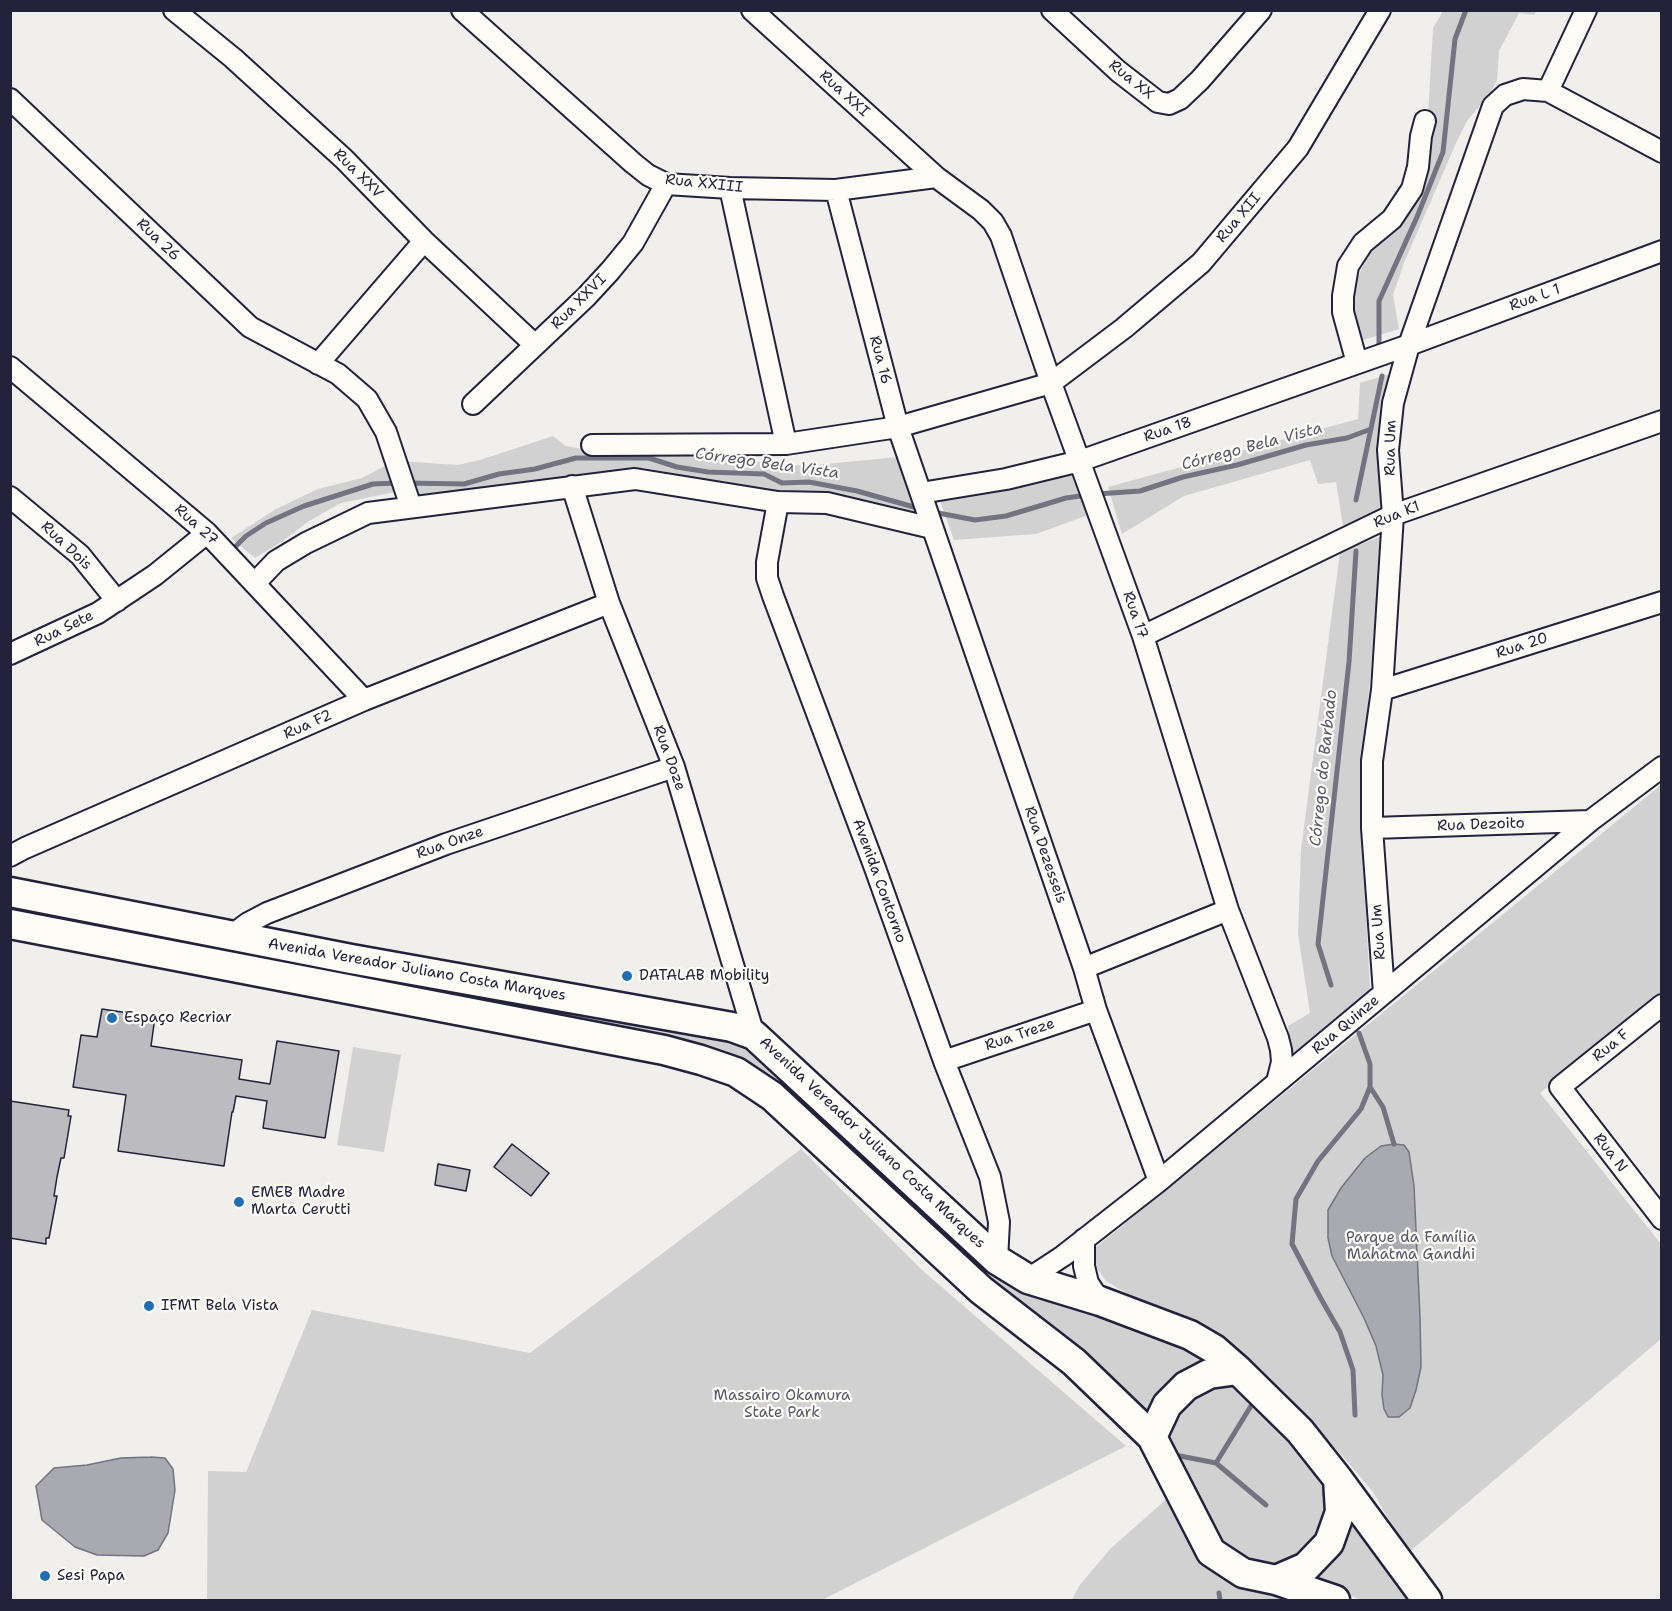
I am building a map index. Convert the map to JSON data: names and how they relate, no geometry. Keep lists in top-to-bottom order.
{
  "streets": {
    "main road": ["Avenida Vereador Juliano Costa Marques"],
    "street": [
      "Rua XX",
      "Rua XXI",
      "Rua XXV",
      "Rua XXIII",
      "Rua XII",
      "Rua 26",
      "Rua L 1",
      "Rua XXVI",
      "Rua 16",
      "Rua 18",
      "Rua Um",
      "Rua K1",
      "Rua 27",
      "Rua Dois",
      "Rua 17",
      "Rua Sete",
      "Rua 20",
      "Rua F2",
      "Rua Doze",
      "Rua Dezoito",
      "Rua Onze",
      "Rua Dezesseis",
      "Avenida Contorno",
      "Rua Quinze",
      "Rua Treze",
      "Rua F",
      "Rua N"
    ]
  },
  "crossings": [
    ["Rua XXI", "Rua XXIII"],
    ["Rua XXI", "Rua 17"],
    ["Rua XXV", "Rua XXVI"],
    ["Rua XXIII", "Rua XXVI"],
    ["Rua XXIII", "Rua 16"],
    ["Rua XXIII", "Rua 17"],
    ["Rua XII", "Rua 17"],
    ["Rua L 1", "Rua 18"],
    ["Rua L 1", "Rua Um"],
    ["Rua 16", "Rua 18"],
    ["Rua 16", "Rua Dezesseis"],
    ["Rua 18", "Rua Um"],
    ["Rua 18", "Rua 17"],
    ["Rua Um", "Rua K1"],
    ["Rua Um", "Rua 20"],
    ["Rua Um", "Rua Dezoito"],
    ["Rua Um", "Rua Quinze"],
    ["Rua K1", "Rua 17"],
    ["Rua 27", "Rua Sete"],
    ["Rua 27", "Rua F2"],
    ["Rua Dois", "Rua Sete"],
    ["Rua 17", "Rua Quinze"],
    ["Rua F2", "Rua Doze"],
    ["Rua Doze", "Rua Onze"],
    ["Rua Doze", "Avenida Vereador Juliano Costa Marques"],
    ["Rua Dezoito", "Rua Quinze"],
    ["Rua Onze", "Avenida Vereador Juliano Costa Marques"],
    ["Rua Dezesseis", "Rua Quinze"],
    ["Rua Dezesseis", "Rua Treze"],
    ["Avenida Contorno", "Avenida Vereador Juliano Costa Marques"],
    ["Avenida Contorno", "Rua Treze"],
    ["Avenida Vereador Juliano Costa Marques", "Rua Quinze"],
    ["Rua F", "Rua N"]
  ],
  "water": ["Córrego Bela Vista", "Córrego do Barbado"],
  "parks": ["Parque da Família Mahatma Gandhi", "Massairo Okamura State Park"],
  "places": [
    "DATALAB Mobility",
    "Espaço Recriar",
    "EMEB Madre Marta Cerutti",
    "IFMT Bela Vista",
    "Sesi Papa"
  ]
}
